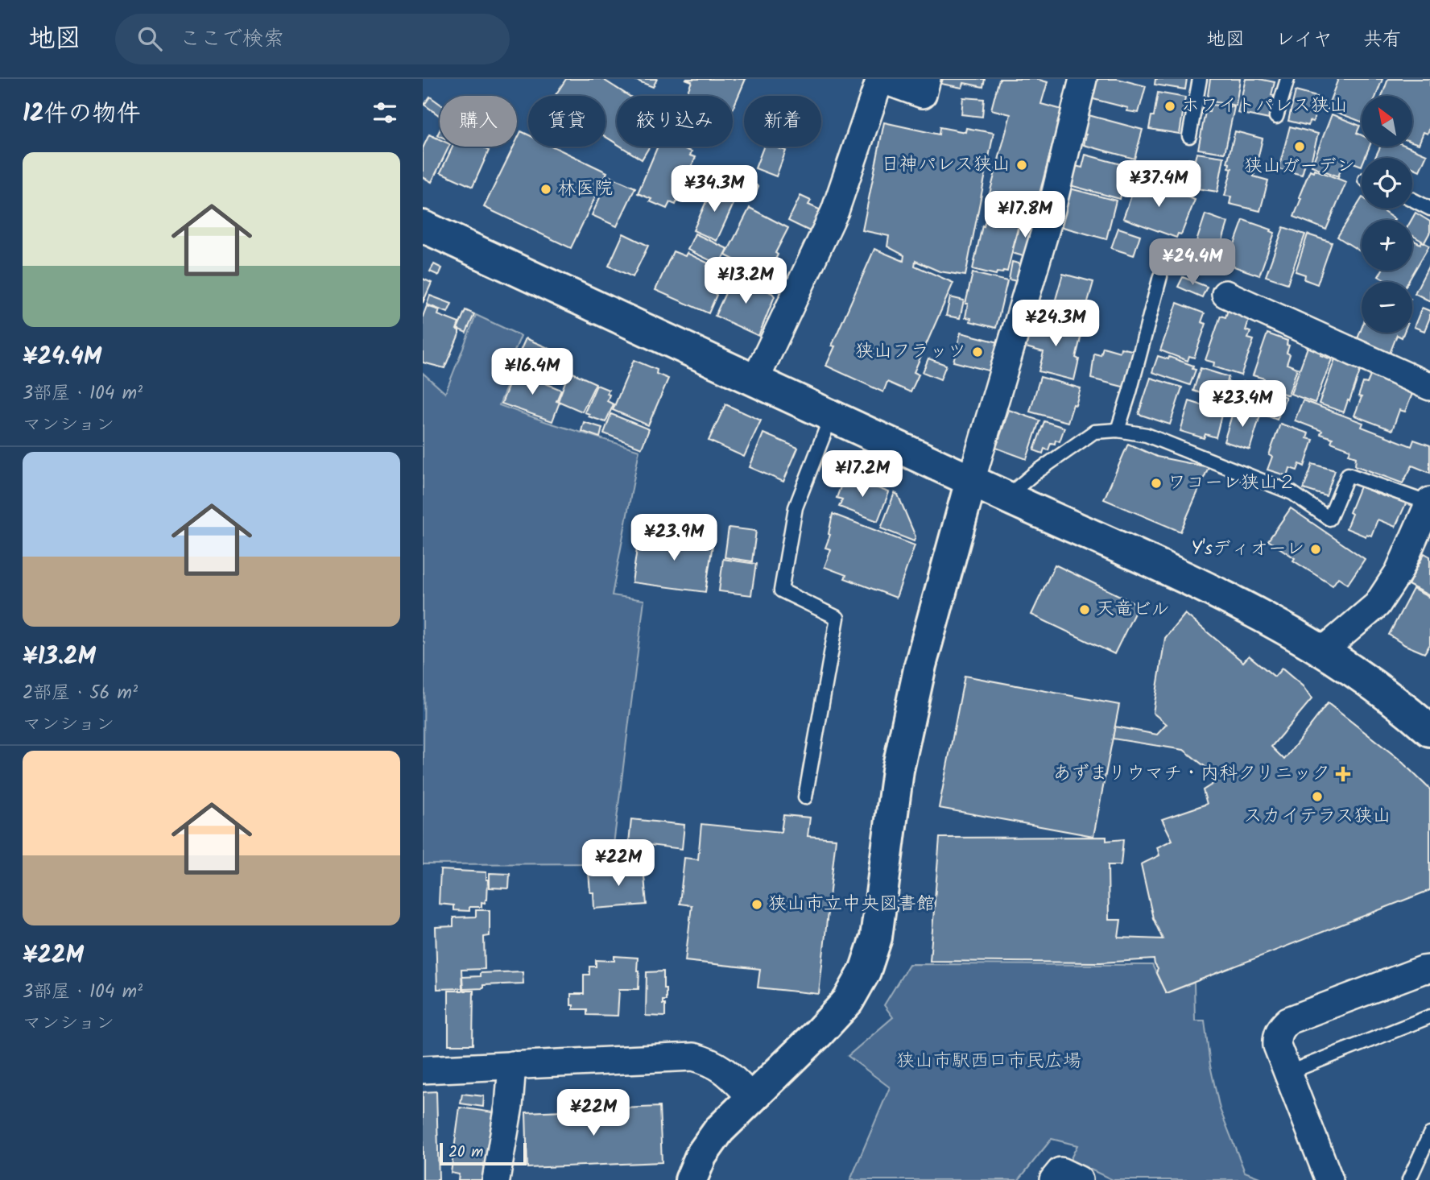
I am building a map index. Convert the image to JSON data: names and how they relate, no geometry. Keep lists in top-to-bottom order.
{
  "parks": ["狭山市駅西口市民広場"],
  "places": {
    "other": [
      "ホワイトパレス狭山",
      "狭山ガーデン",
      "日神パレス狭山",
      "林医院",
      "狭山フラッツ",
      "ワコーレ狭山２",
      "Y'sディオーレ",
      "天竜ビル",
      "スカイテラス狭山",
      "狭山市立中央図書館"
    ],
    "health": ["あずまリウマチ・内科クリニック"]
  },
  "scale_bar": "20 m",
  "north": "top left",
  "page": {
    "header": "地図",
    "search": "ここで検索",
    "nav": ["地図", "レイヤ", "共有"],
    "heading": "12件の物件",
    "map_buttons": ["+", "−"],
    "chip": [
      "購入",
      "賃貸",
      "絞り込み",
      "新着"
    ],
    "list": [
      {
        "name": "¥24.4M",
        "note": "3部屋 · 104 m² · マンション"
      },
      {
        "name": "¥13.2M",
        "note": "2部屋 · 56 m² · マンション"
      },
      {
        "name": "¥22M",
        "note": "3部屋 · 104 m² · マンション"
      }
    ],
    "price": [
      "¥37.4M",
      "¥34.3M",
      "¥17.8M",
      "¥24.4M",
      "¥13.2M",
      "¥24.3M",
      "¥16.4M",
      "¥23.4M",
      "¥17.2M",
      "¥23.9M",
      "¥22M",
      "¥22M"
    ],
    "scale": "20 m"
  }
}
